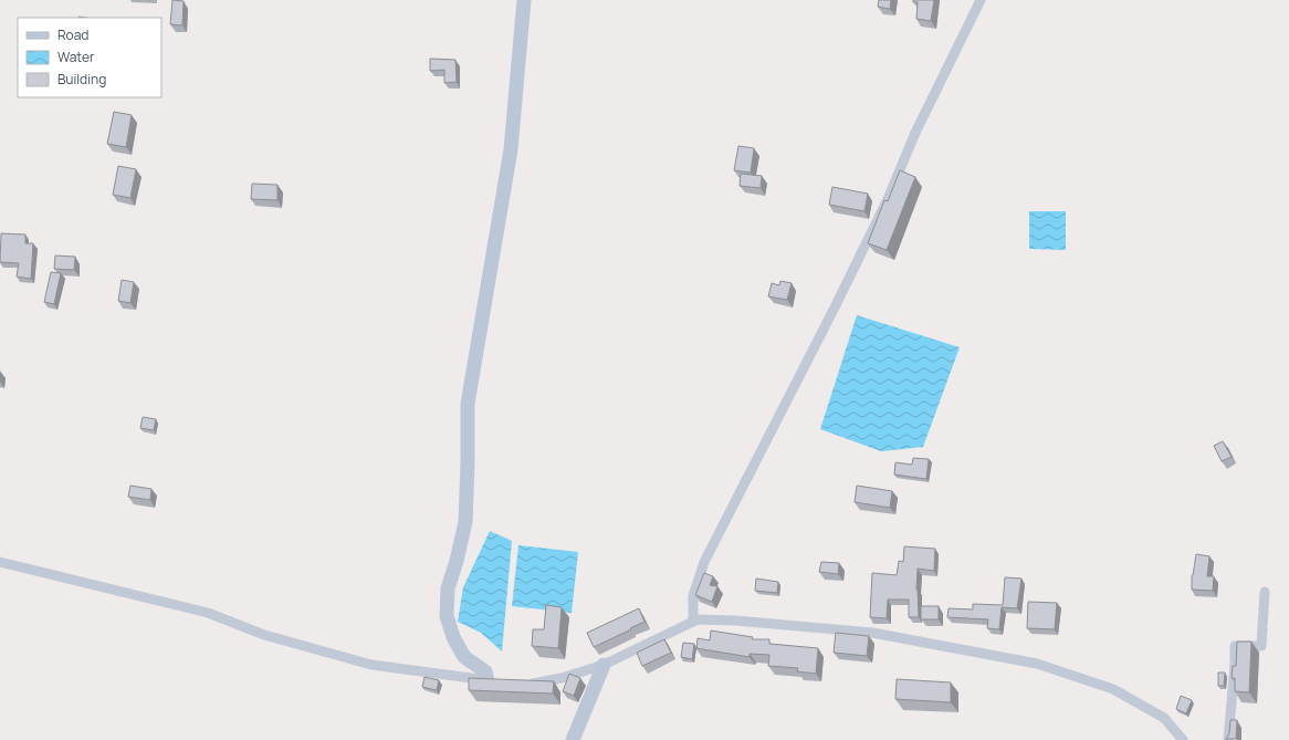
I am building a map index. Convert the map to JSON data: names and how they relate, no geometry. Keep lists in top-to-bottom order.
{
  "legend": ["Road", "Water", "Building"]
}
